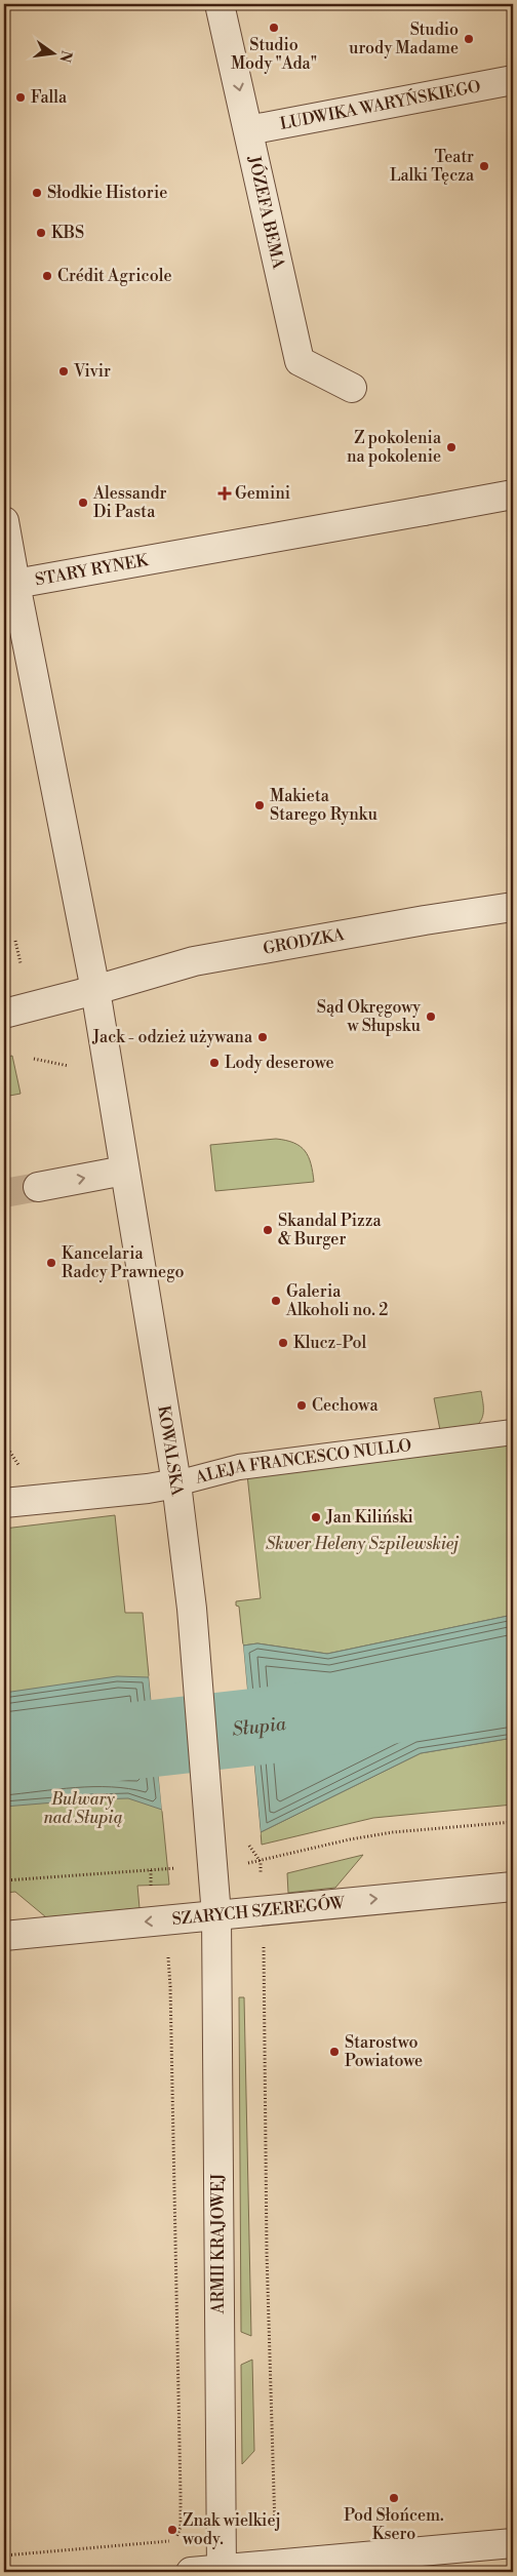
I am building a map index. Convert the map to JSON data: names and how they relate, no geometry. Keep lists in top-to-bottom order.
{
  "streets": {
    "street": [
      "LUDWIKA WARYŃSKIEGO",
      "JÓZEFA BEMA",
      "STARY RYNEK",
      "GRODZKA",
      "KOWALSKA",
      "ALEJA FRANCESCO NULLO",
      "SZARYCH SZEREGÓW",
      "ARMII KRAJOWEJ"
    ]
  },
  "crossings": [
    ["LUDWIKA WARYŃSKIEGO", "JÓZEFA BEMA"],
    ["STARY RYNEK", "GRODZKA"],
    ["STARY RYNEK", "KOWALSKA"],
    ["GRODZKA", "KOWALSKA"],
    ["KOWALSKA", "ALEJA FRANCESCO NULLO"],
    ["KOWALSKA", "SZARYCH SZEREGÓW"],
    ["KOWALSKA", "ARMII KRAJOWEJ"],
    ["SZARYCH SZEREGÓW", "ARMII KRAJOWEJ"]
  ],
  "water": ["Słupia"],
  "parks": ["Skwer Heleny Szpilewskiej", "Bulwary nad Słupią"],
  "places": {
    "other": [
      "Studio Mody \"Ada\"",
      "Studio urody Madame",
      "Falla",
      "Teatr Lalki Tęcza",
      "Słodkie Historie",
      "KBS",
      "Crédit Agricole",
      "Vivir",
      "Z pokolenia na pokolenie",
      "Alessandr Di Pasta",
      "Makieta Starego Rynku",
      "Sąd Okręgowy w Słupsku",
      "Jack - odzież używana",
      "Lody deserowe",
      "Skandal Pizza & Burger",
      "Kancelaria Radcy Prawnego",
      "Galeria Alkoholi no. 2",
      "Klucz-Pol",
      "Cechowa",
      "Jan Kiliński",
      "Starostwo Powiatowe",
      "Pod Słońcem. Ksero",
      "Znak wielkiej wody."
    ],
    "health": ["Gemini"]
  },
  "north": "right"
}
